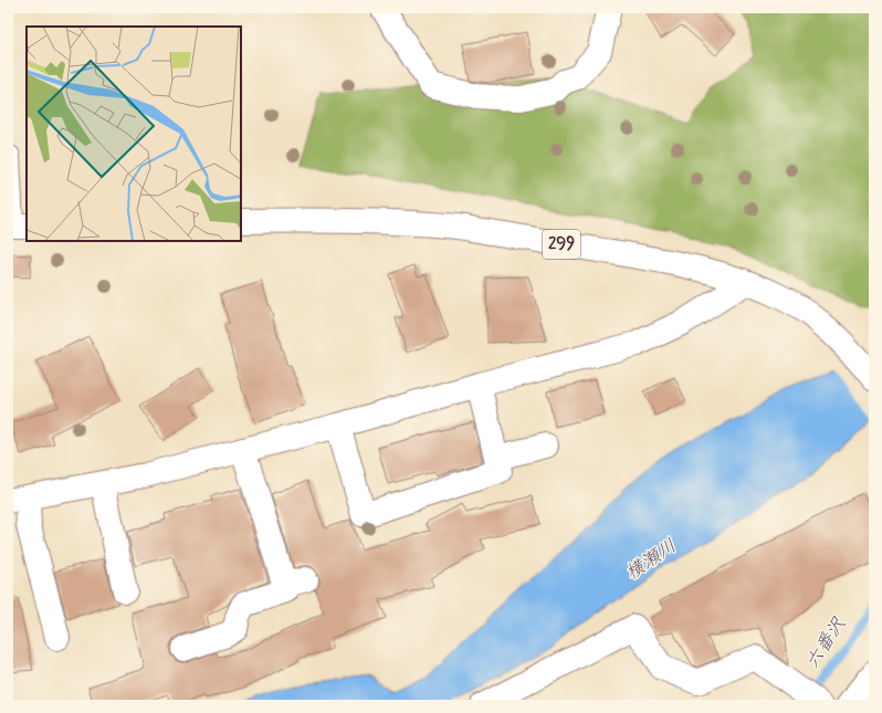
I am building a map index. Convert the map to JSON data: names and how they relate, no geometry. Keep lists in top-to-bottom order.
{
  "streets": {
    "main road": ["299"]
  },
  "water": ["横瀬川", "六番沢"]
}
